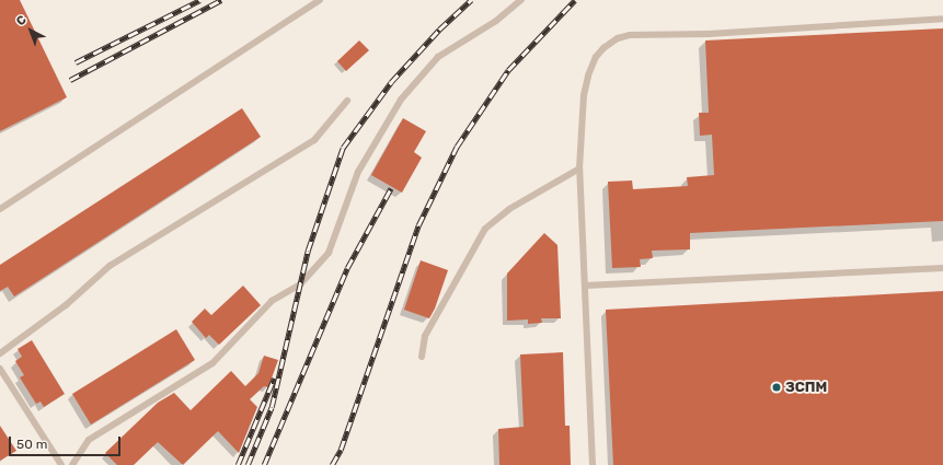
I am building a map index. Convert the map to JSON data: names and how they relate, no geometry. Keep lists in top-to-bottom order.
{
  "places": ["ЗСПМ"],
  "scale_bar": "50 m",
  "north": "top left"
}
